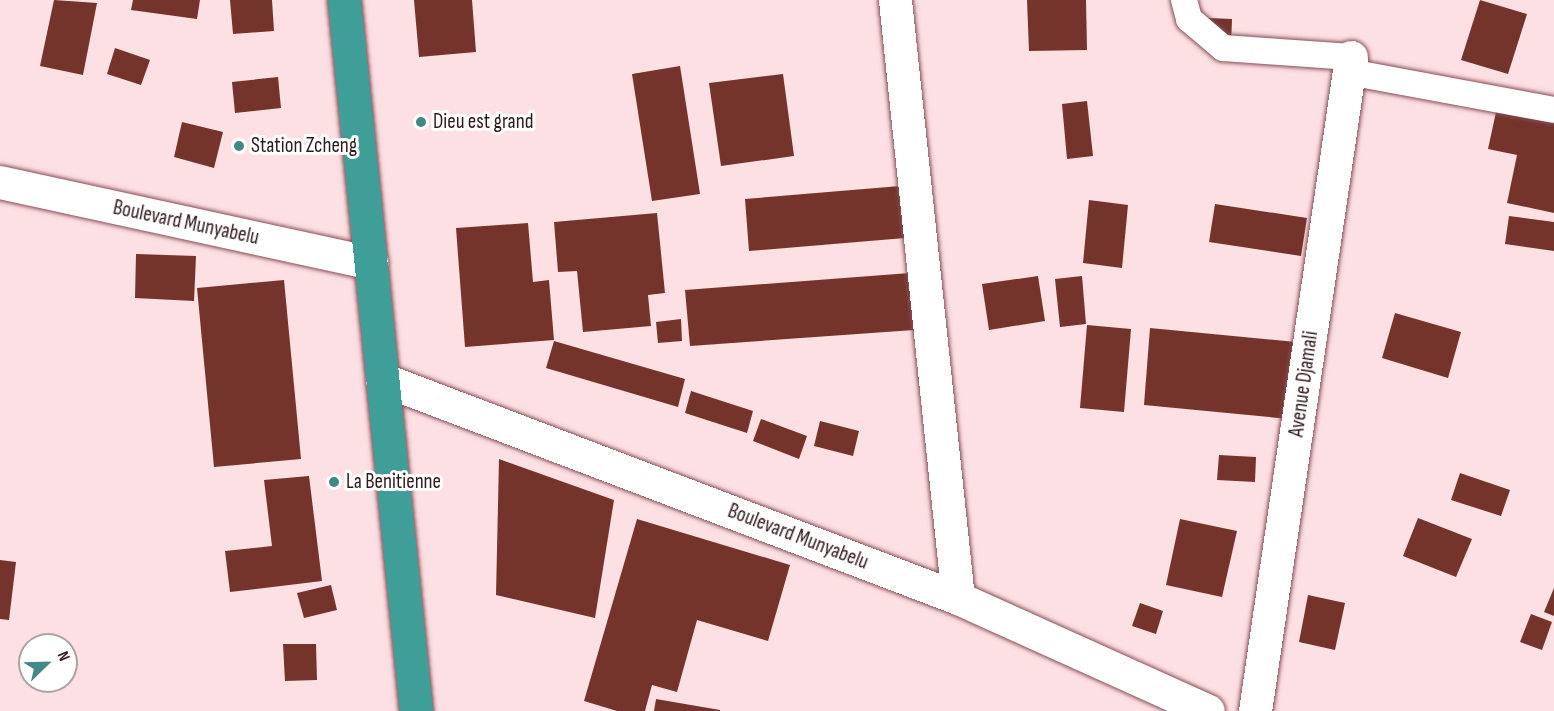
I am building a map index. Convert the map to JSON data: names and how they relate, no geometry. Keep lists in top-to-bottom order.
{
  "streets": {
    "street": ["Boulevard Munyabelu", "Avenue Djamali"]
  },
  "places": ["Dieu est grand", "Station Zcheng", "La Benitienne"],
  "north": "top right"
}
